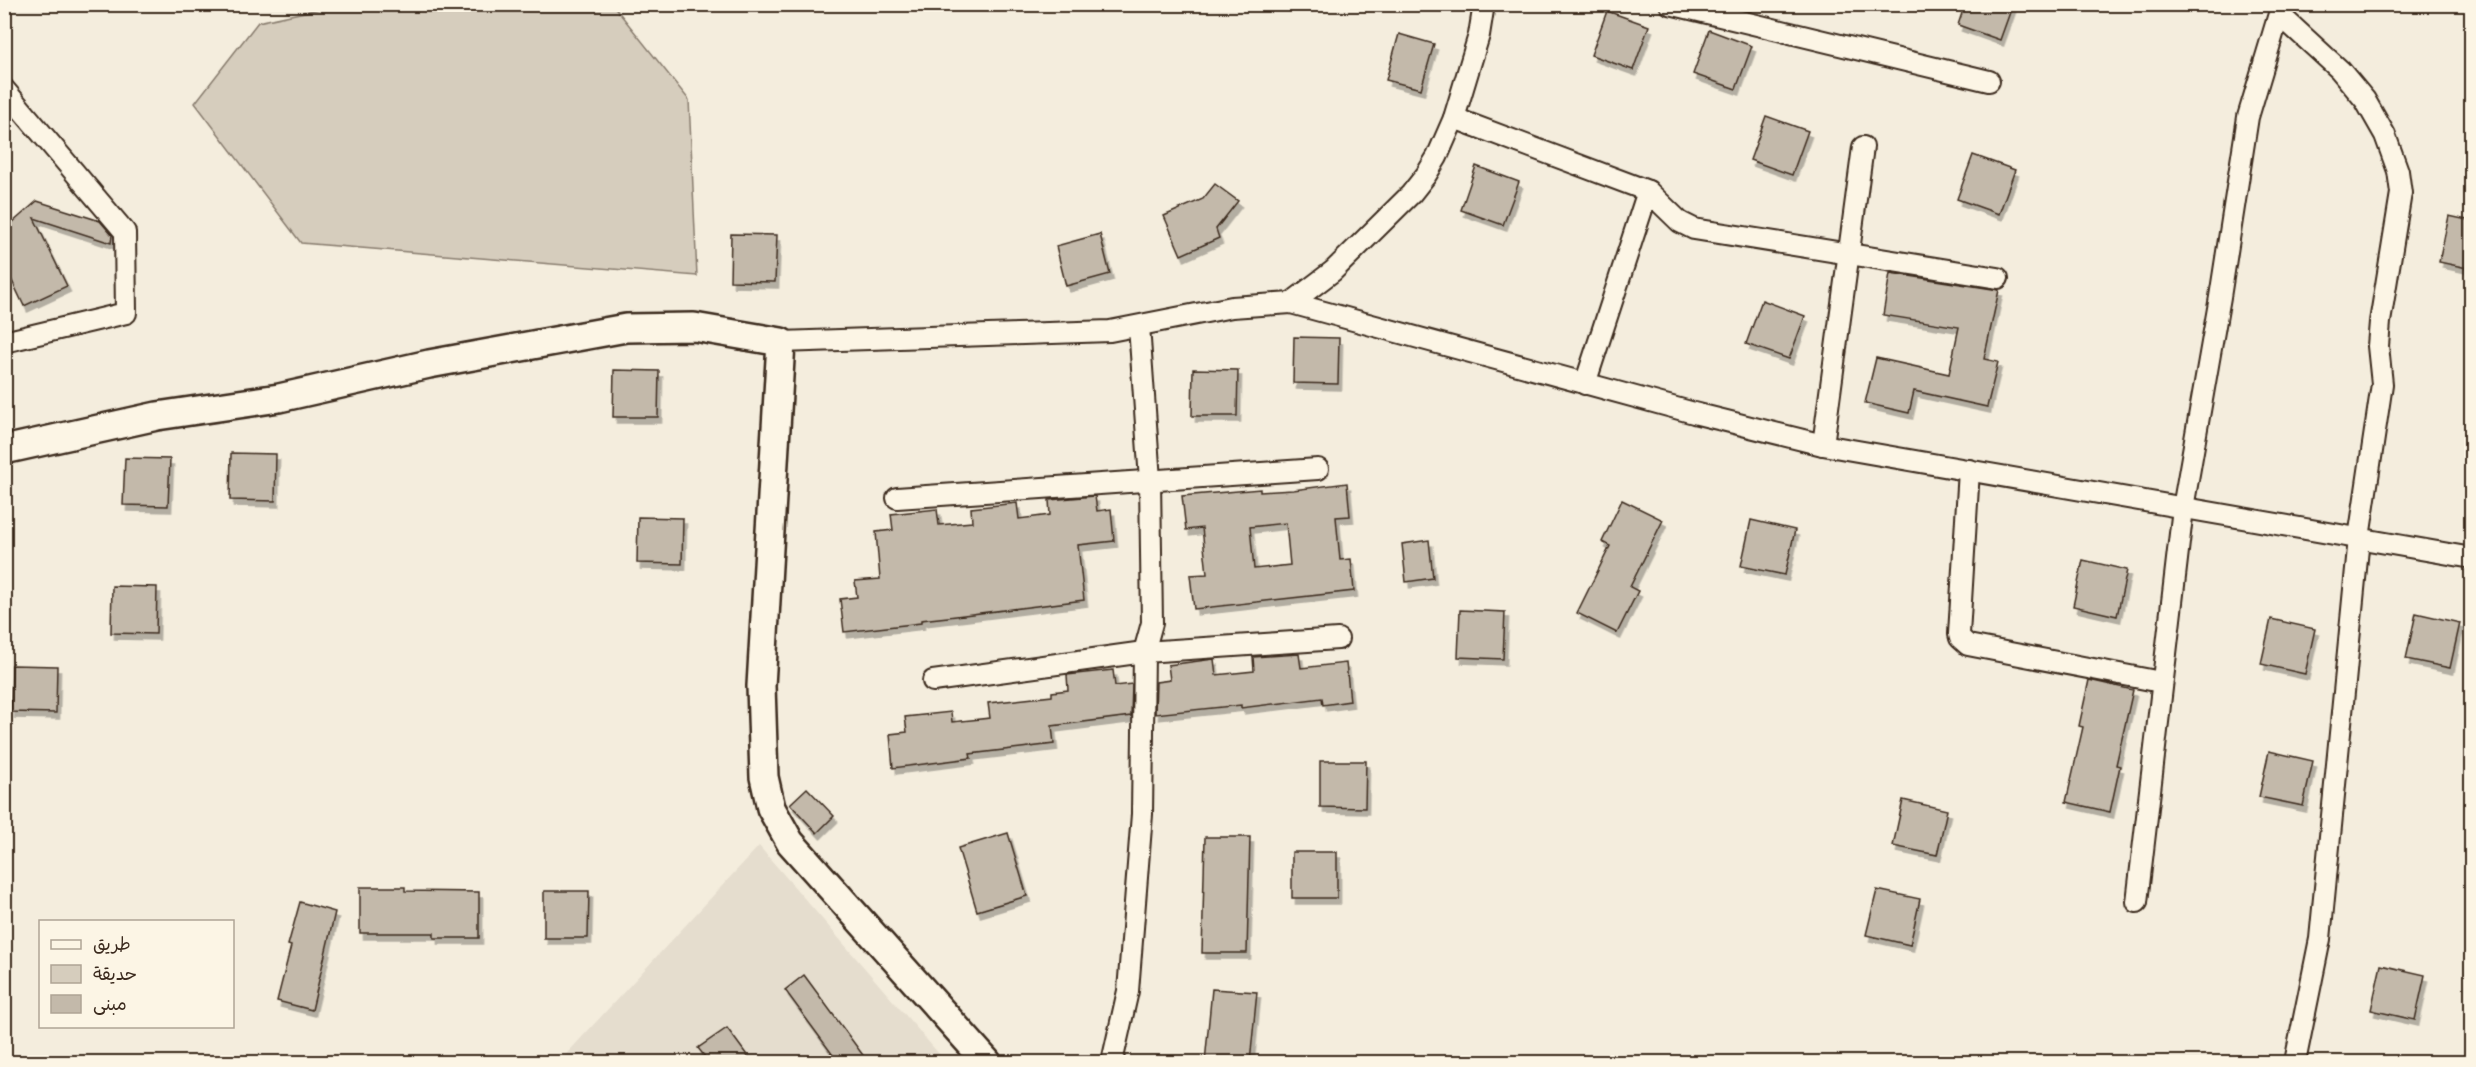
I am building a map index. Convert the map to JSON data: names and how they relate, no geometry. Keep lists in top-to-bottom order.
{
  "legend": ["طريق", "حديقة", "مبنى"]
}
